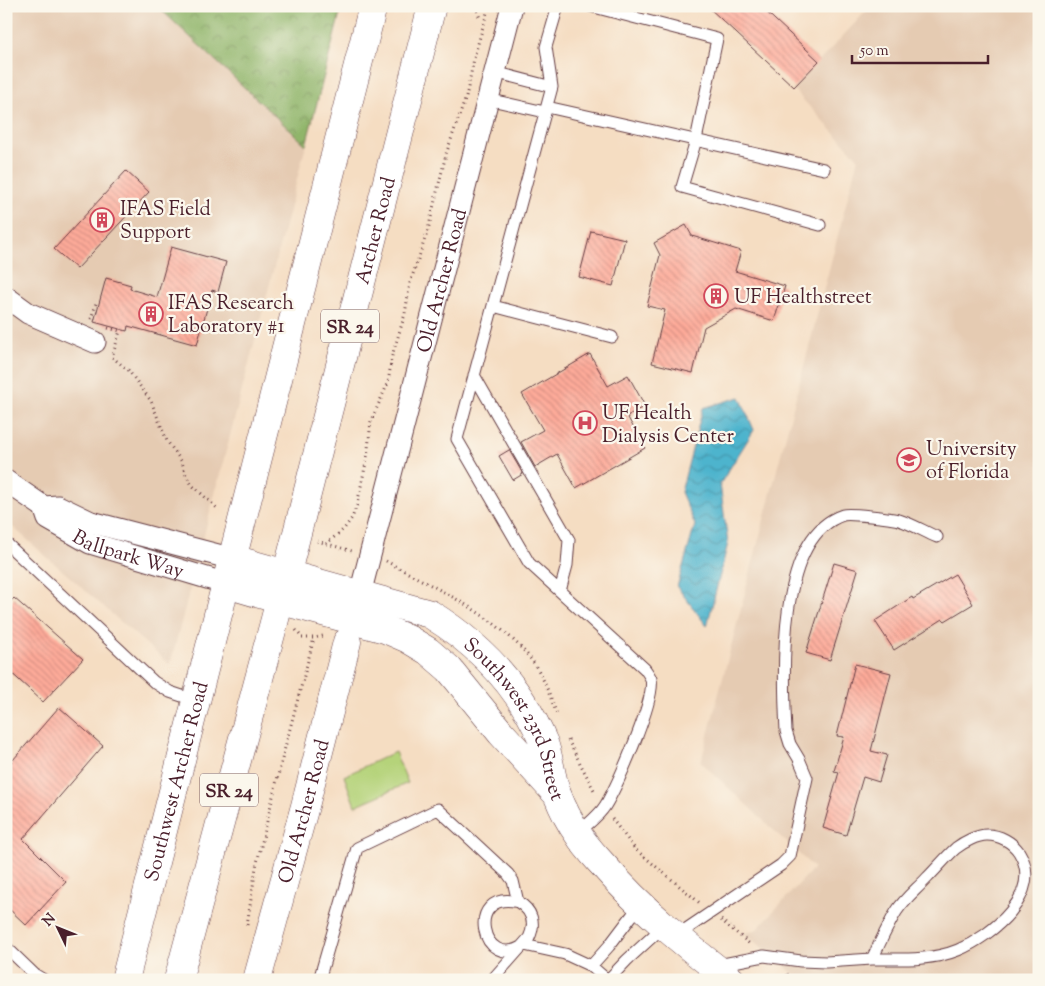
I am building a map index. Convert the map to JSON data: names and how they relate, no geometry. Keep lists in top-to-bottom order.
{
  "streets": {
    "main road": [
      "Archer Road",
      "Old Archer Road",
      "SR 24",
      "Southwest 23rd Street",
      "Southwest Archer Road"
    ],
    "street": ["Ballpark Way"]
  },
  "crossings": [
    ["Archer Road", "SR 24"],
    ["Archer Road", "Southwest 23rd Street"],
    ["Old Archer Road", "Southwest 23rd Street"],
    ["SR 24", "Ballpark Way"],
    ["SR 24", "Southwest 23rd Street"],
    ["SR 24", "Southwest Archer Road"],
    ["Ballpark Way", "Southwest 23rd Street"],
    ["Ballpark Way", "Southwest Archer Road"],
    ["Southwest 23rd Street", "Southwest Archer Road"]
  ],
  "places": {
    "building": ["IFAS Field Support", "UF Healthstreet", "IFAS Research Laboratory #1"],
    "hospital": ["UF Health Dialysis Center"],
    "school or university": ["University of Florida"]
  },
  "scale_bar": "50 m",
  "north": "top left"
}
